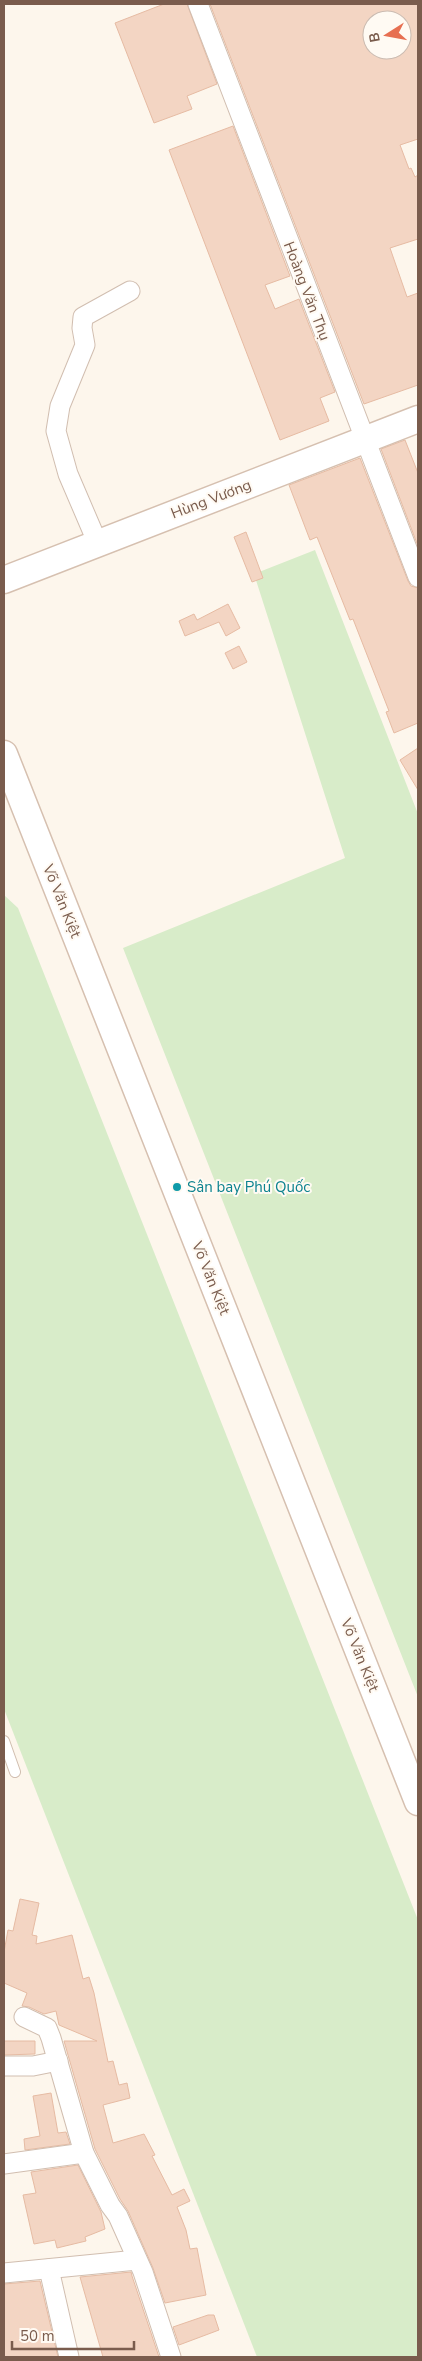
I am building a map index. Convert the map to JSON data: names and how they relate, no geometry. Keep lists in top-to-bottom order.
{
  "streets": {
    "street": ["Hoàng Văn Thụ", "Hùng Vương", "Võ Văn Kiệt"]
  },
  "crossings": [
    ["Hoàng Văn Thụ", "Hùng Vương"]
  ],
  "places": ["Sân bay Phú Quốc"],
  "scale_bar": "50 m",
  "north": "left"
}
